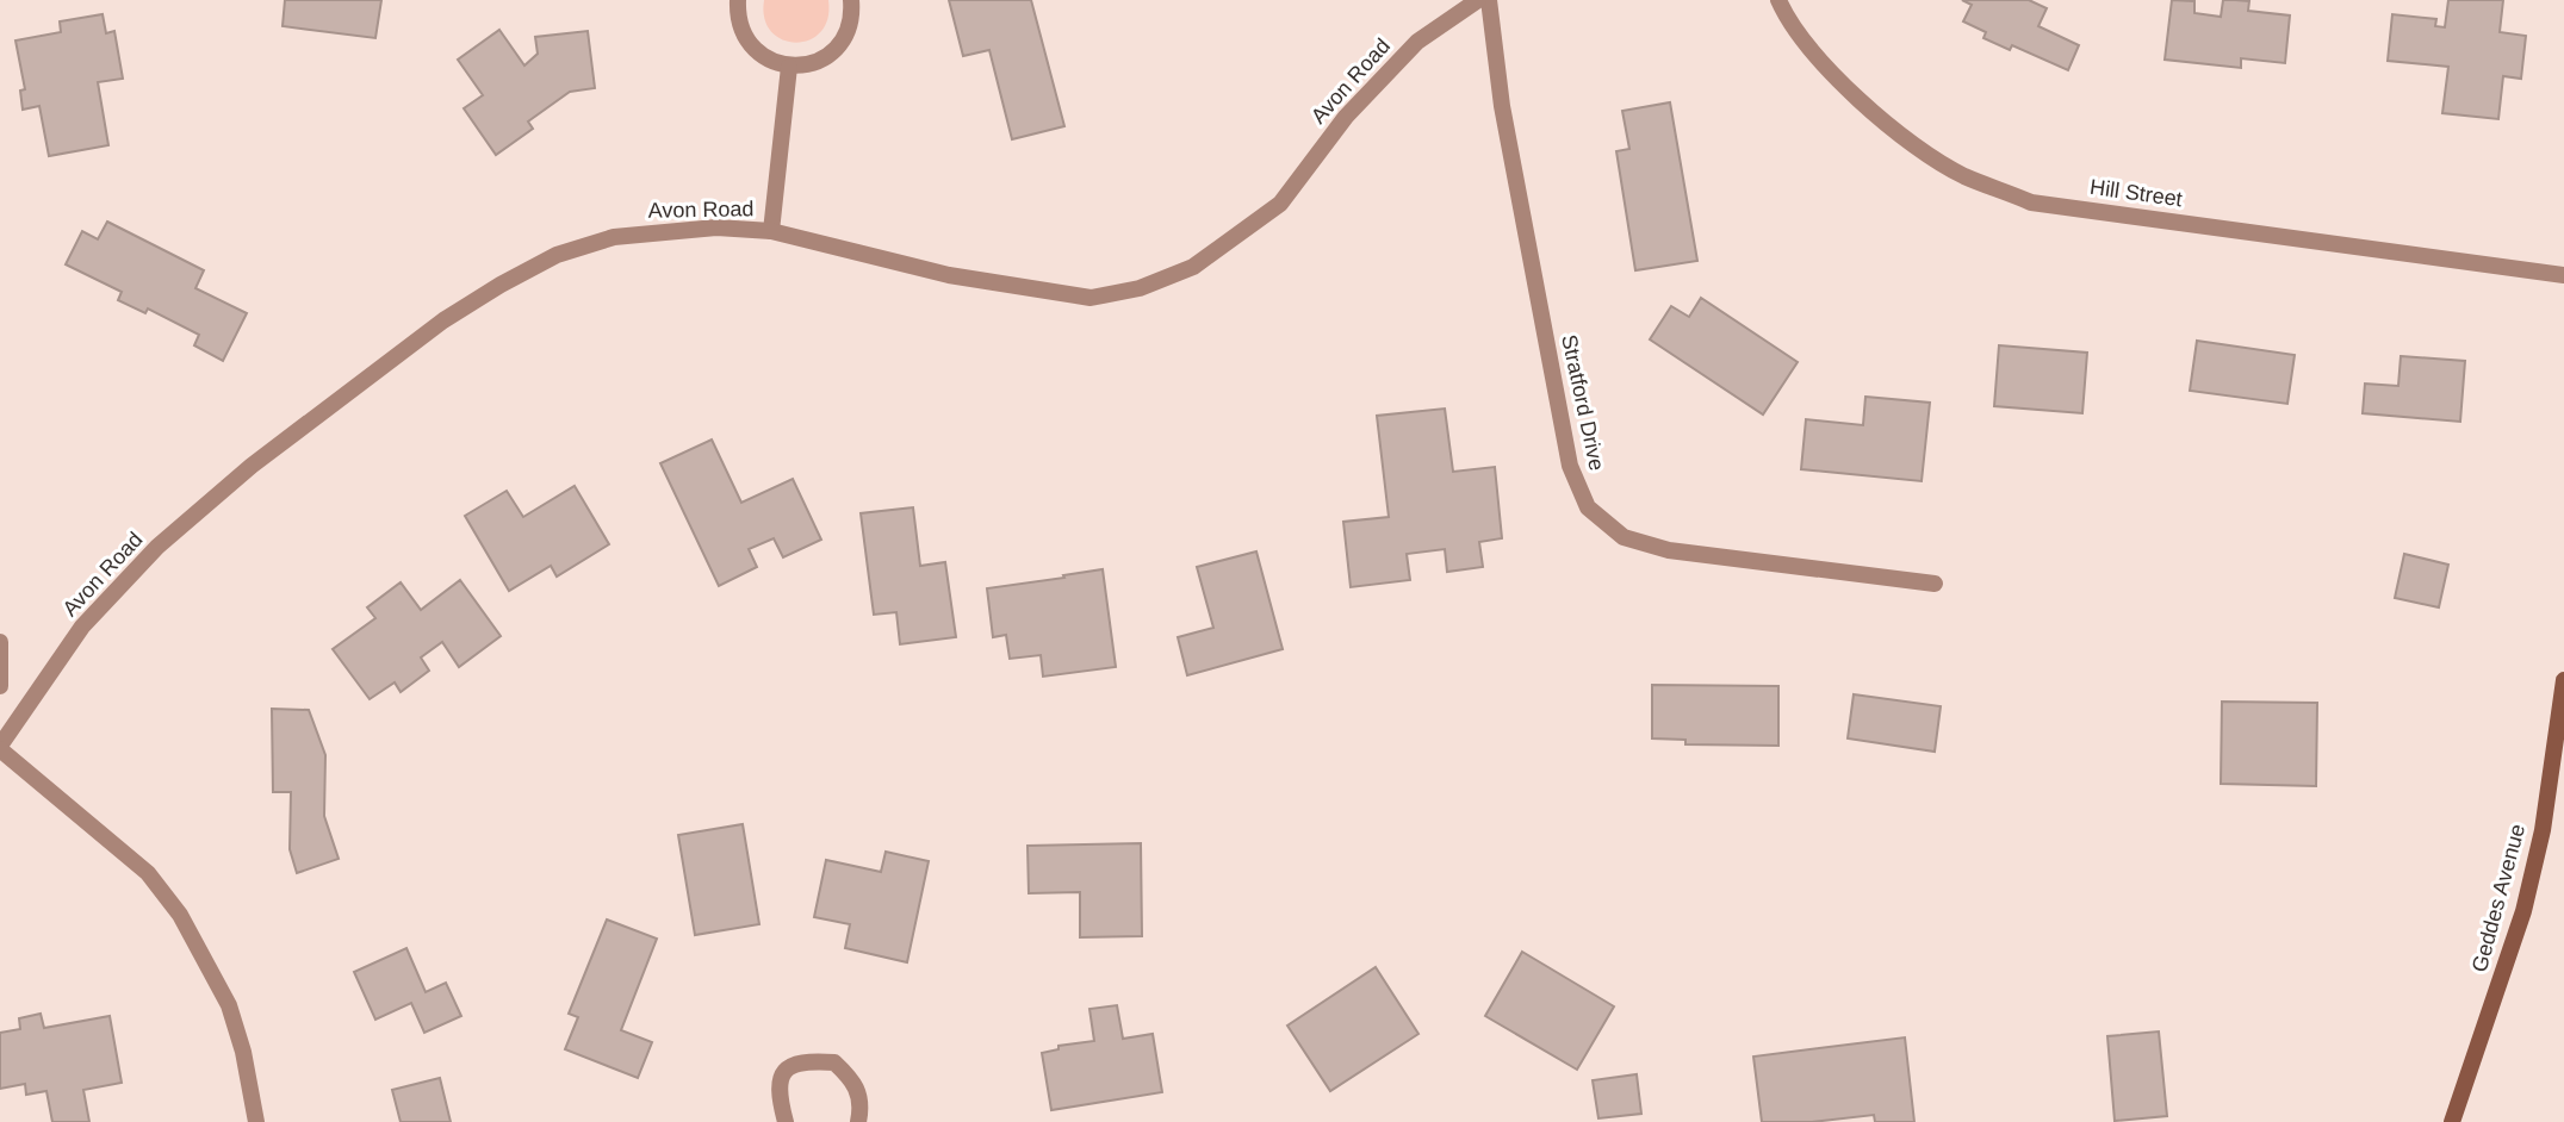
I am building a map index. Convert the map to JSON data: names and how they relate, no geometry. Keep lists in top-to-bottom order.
{
  "streets": {
    "main road": ["Geddes Avenue"],
    "street": ["Avon Road", "Hill Street", "Stratford Drive"]
  }
}
